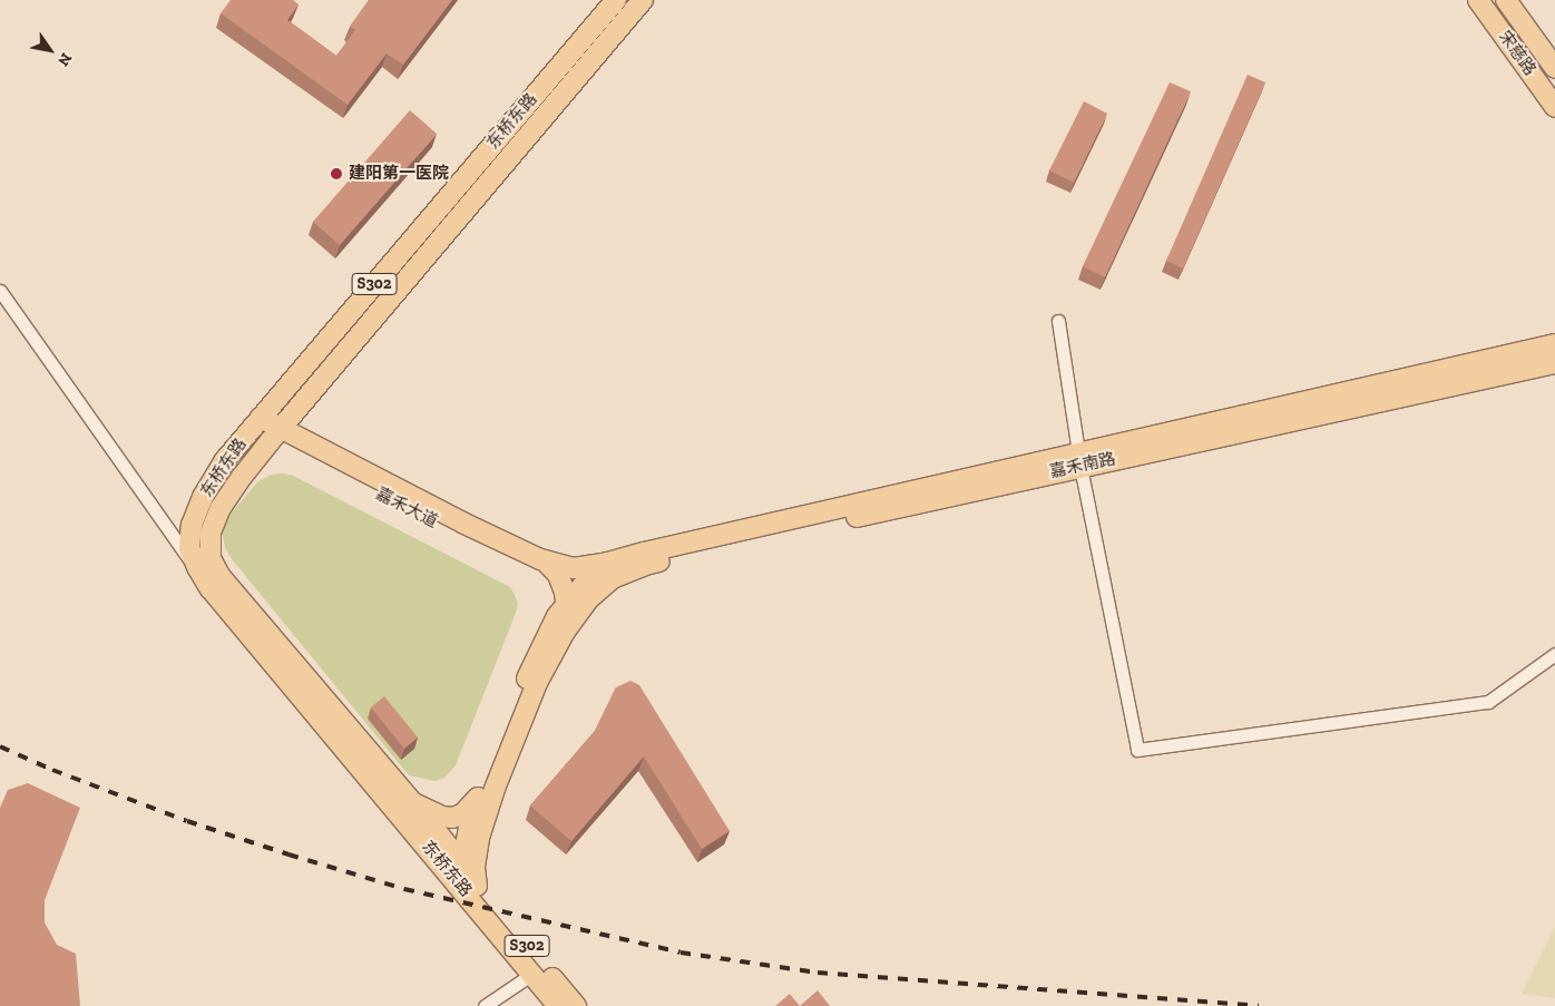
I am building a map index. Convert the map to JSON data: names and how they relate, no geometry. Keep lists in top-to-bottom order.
{
  "streets": {
    "main road": [
      "宋慈路",
      "东桥东路",
      "S302",
      "嘉禾南路",
      "嘉禾大道"
    ]
  },
  "crossings": [
    ["东桥东路", "嘉禾大道"]
  ],
  "places": ["建阳第一医院"],
  "north": "bottom right"
}
